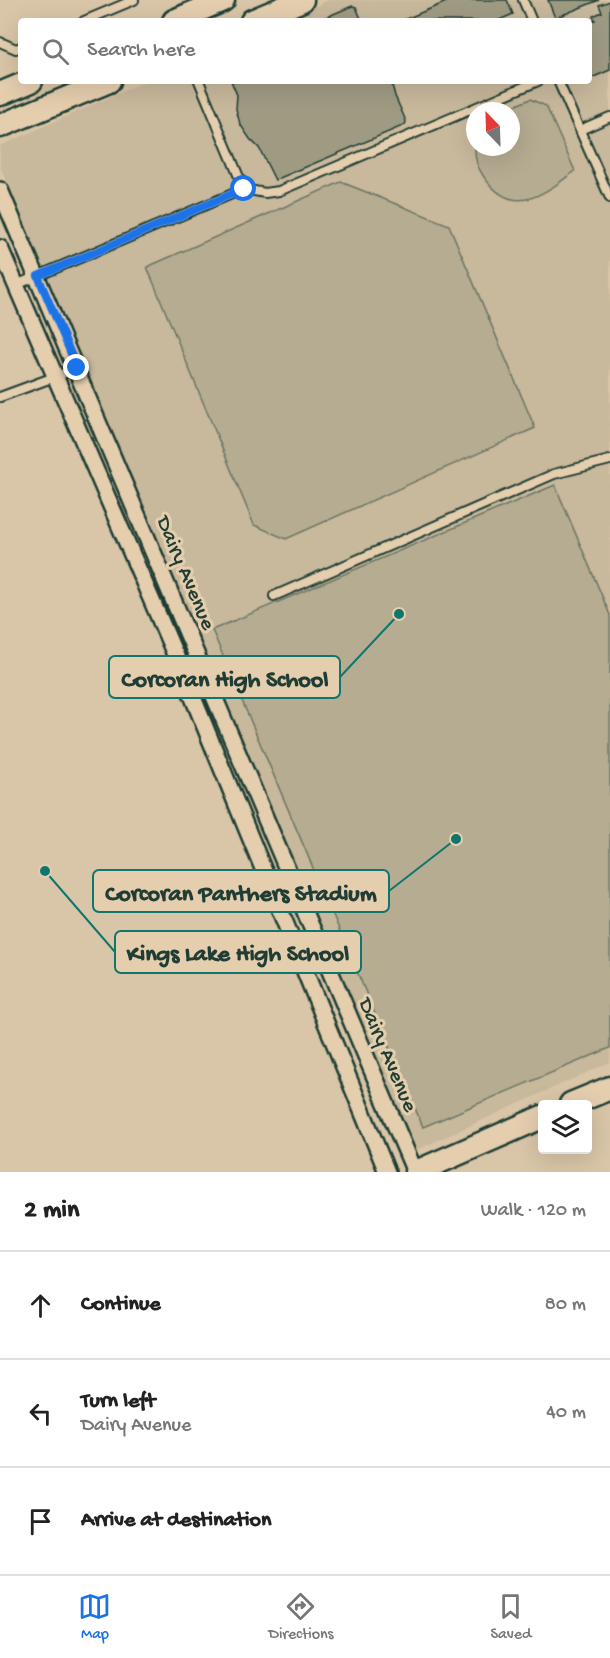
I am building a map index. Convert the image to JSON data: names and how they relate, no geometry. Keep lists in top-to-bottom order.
{
  "streets": {
    "street": ["Dairy Avenue"]
  },
  "places": ["Corcoran High School", "Corcoran Panthers Stadium", "Kings Lake High School"],
  "north": "top left",
  "page": {
    "search": "Search here",
    "heading": ["2 min", "Walk · 120 m"],
    "list": [
      ["Continue", "80 m"],
      ["Turn left", "Dairy Avenue", "40 m"],
      "Arrive at destination"
    ],
    "nav": ["Map", "Directions", "Saved"]
  }
}
